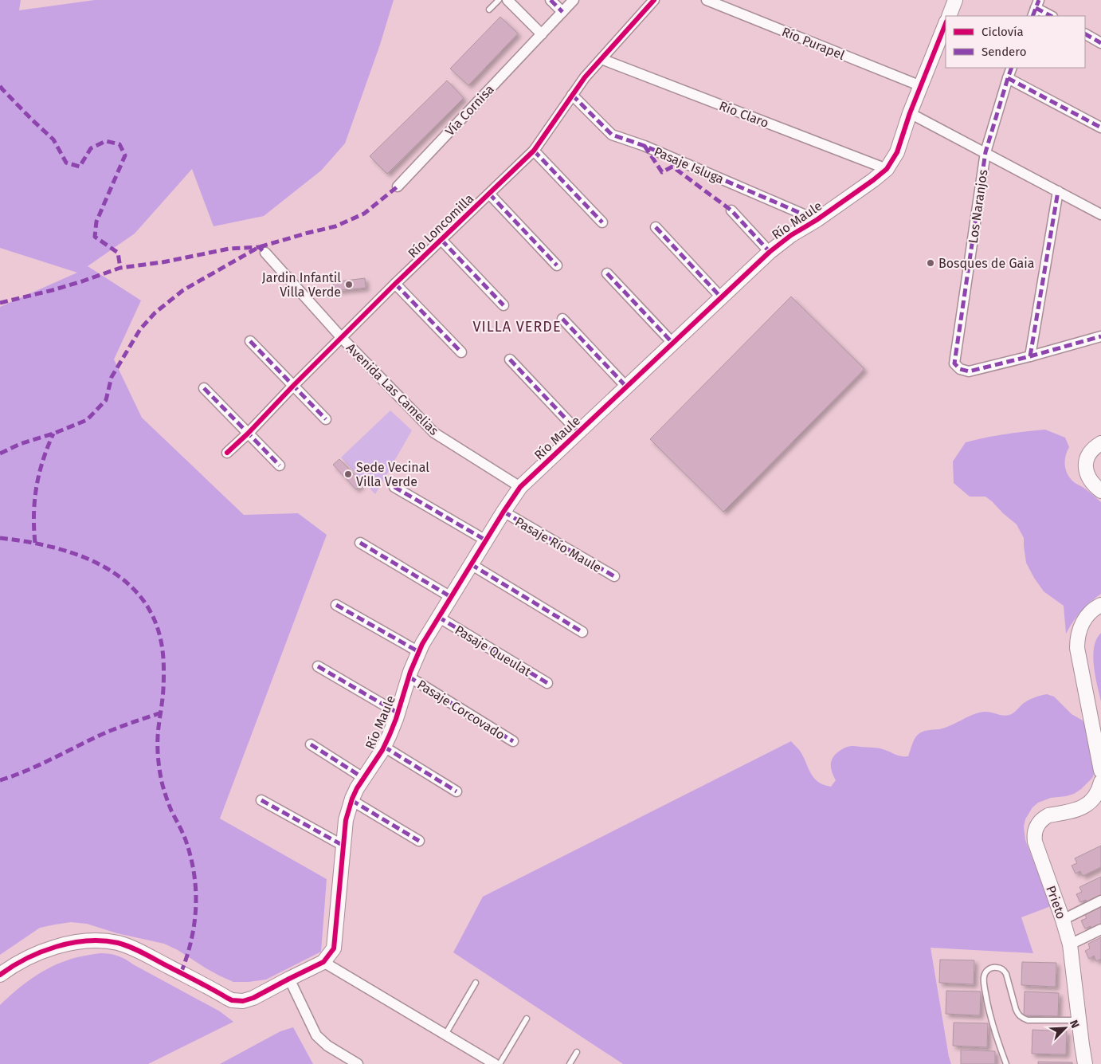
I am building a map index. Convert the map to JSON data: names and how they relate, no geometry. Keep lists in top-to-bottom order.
{
  "streets": {
    "street": [
      "Río Purapel",
      "Vía Cornisa",
      "Río Claro",
      "Pasaje Isluga",
      "Los Naranjos",
      "Río Maule",
      "Río Loncomilla",
      "Avenida Las Camelias",
      "Pasaje Río Maule",
      "Pasaje Queulat",
      "Pasaje Corcovado",
      "Prieto"
    ]
  },
  "crossings": [
    ["Río Purapel", "Río Maule"],
    ["Río Claro", "Río Maule"],
    ["Río Claro", "Río Loncomilla"],
    ["Pasaje Isluga", "Río Maule"],
    ["Pasaje Isluga", "Río Loncomilla"],
    ["Río Maule", "Avenida Las Camelias"],
    ["Río Maule", "Pasaje Río Maule"],
    ["Río Maule", "Pasaje Queulat"],
    ["Río Maule", "Pasaje Corcovado"],
    ["Río Loncomilla", "Avenida Las Camelias"]
  ],
  "districts": ["VILLA VERDE"],
  "places": ["Bosques de Gaia", "Jardin Infantil Villa Verde", "Sede Vecinal Villa Verde"],
  "legend": ["Ciclovía", "Sendero"],
  "north": "top right"
}
